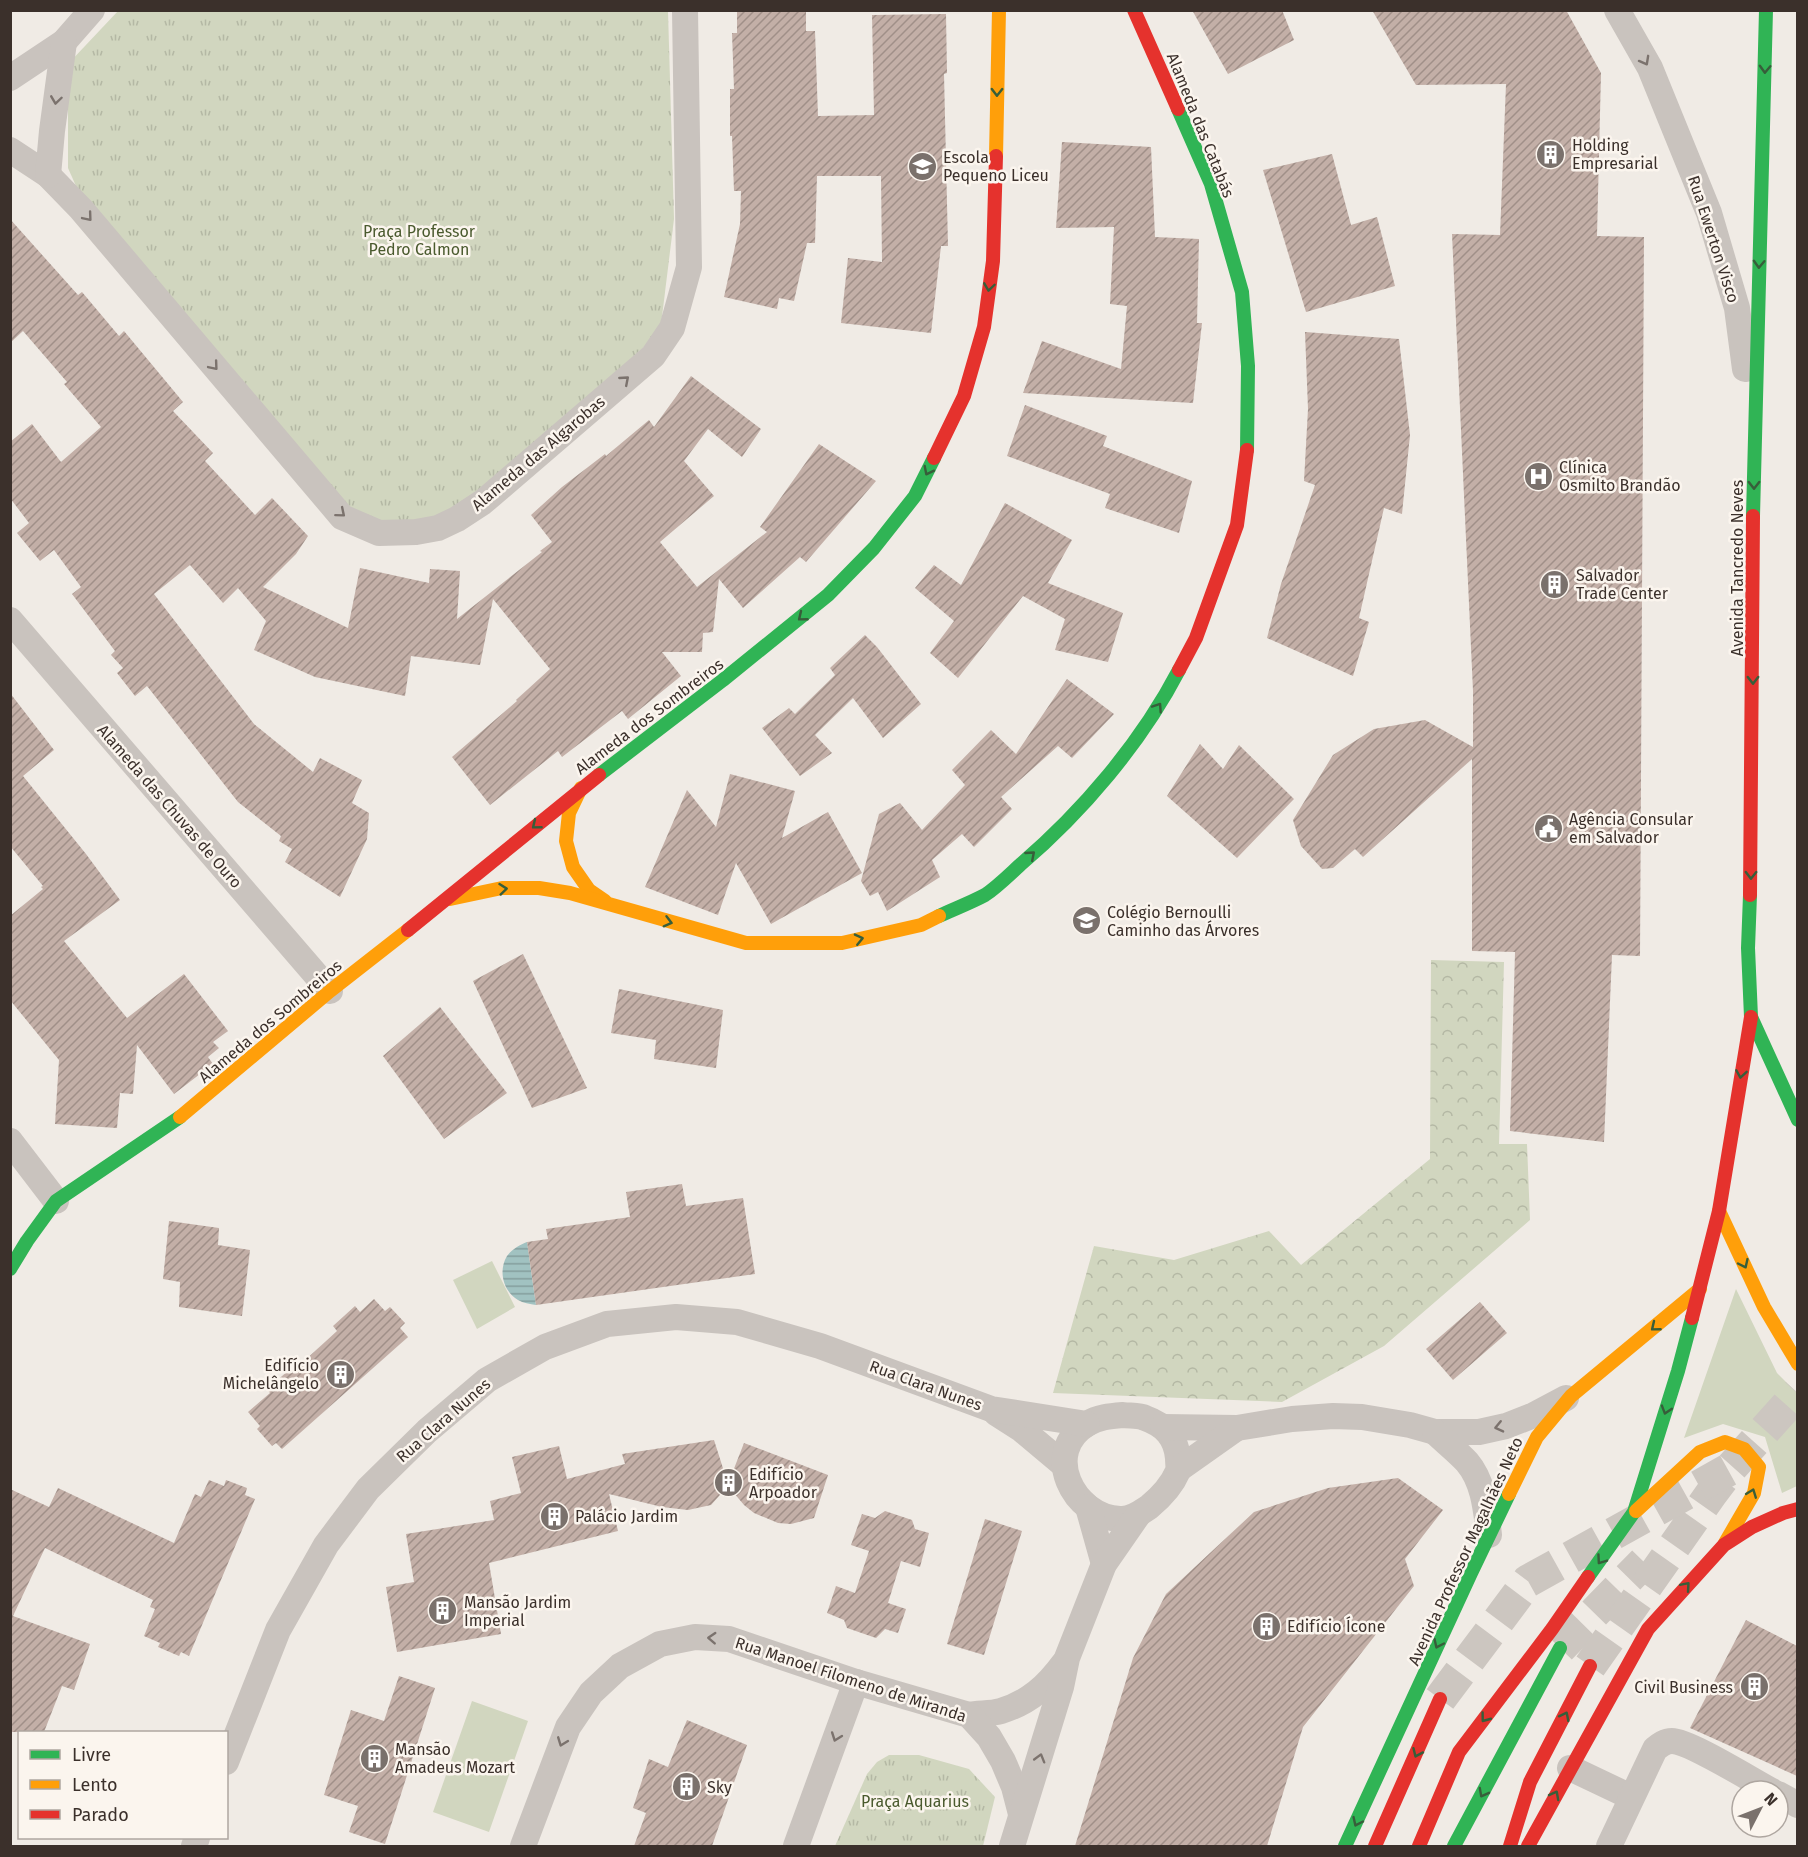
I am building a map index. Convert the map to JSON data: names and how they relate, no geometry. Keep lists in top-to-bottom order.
{
  "streets": {
    "main road": [
      "Alameda das Catabás",
      "Avenida Tancredo Neves",
      "Alameda dos Sombreiros",
      "Avenida Professor Magalhães Neto"
    ],
    "street": [
      "Rua Ewerton Visco",
      "Alameda das Algarobas",
      "Alameda das Chuvas de Ouro",
      "Rua Clara Nunes",
      "Rua Manoel Filomeno de Miranda"
    ]
  },
  "crossings": [
    ["Alameda das Catabás", "Alameda dos Sombreiros"],
    ["Rua Ewerton Visco", "Avenida Tancredo Neves"],
    ["Alameda dos Sombreiros", "Alameda das Chuvas de Ouro"]
  ],
  "one_way": [
    "Rua Ewerton Visco",
    "Avenida Tancredo Neves",
    "Alameda dos Sombreiros",
    "Rua Manoel Filomeno de Miranda"
  ],
  "parks": ["Praça Professor Pedro Calmon", "Praça Aquarius"],
  "places": {
    "building": [
      "Holding Empresarial",
      "Salvador Trade Center",
      "Edifício Michelângelo",
      "Edifício Arpoador",
      "Palácio Jardim",
      "Mansão Jardim Imperial",
      "Edifício Ícone",
      "Civil Business",
      "Mansão Amadeus Mozart",
      "Sky"
    ],
    "school or university": ["Escola Pequeno Liceu", "Colégio Bernoulli Caminho das Árvores"],
    "hospital": ["Clínica Osmilto Brandão"],
    "public building": ["Agência Consular em Salvador"]
  },
  "legend": ["Livre", "Lento", "Parado"],
  "north": "top right"
}
